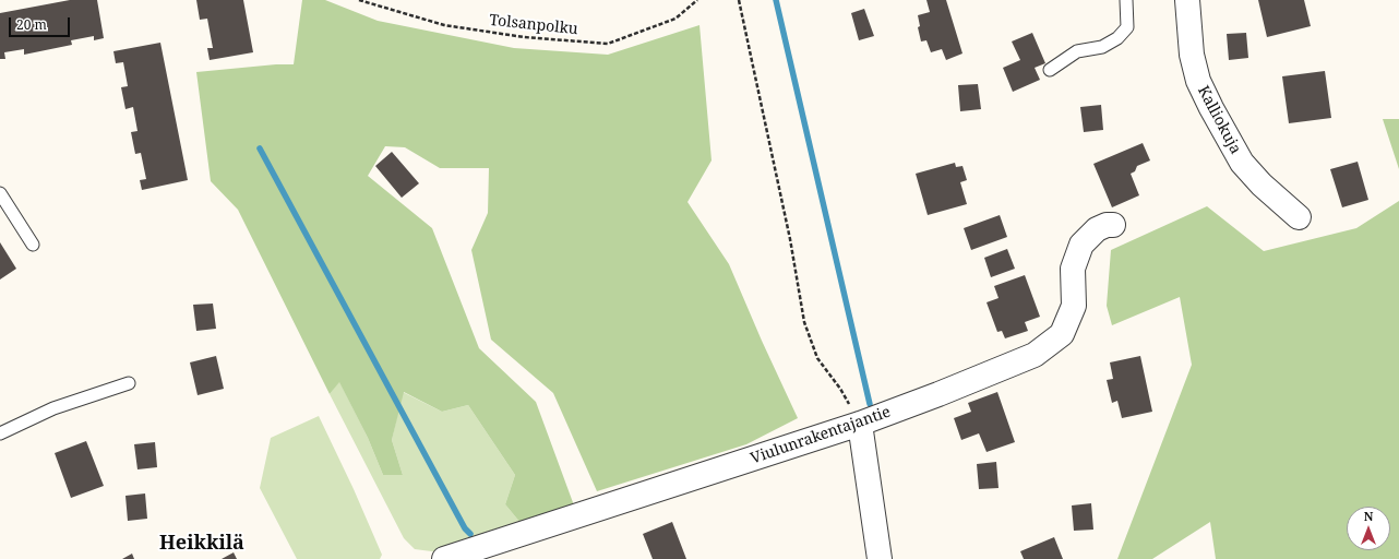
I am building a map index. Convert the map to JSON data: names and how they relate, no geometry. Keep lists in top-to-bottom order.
{
  "streets": {
    "street": ["Kalliokuja", "Viulunrakentajantie"],
    "path": ["Tolsanpolku"]
  },
  "districts": ["Heikkilä"],
  "scale_bar": "20 m",
  "north": "top"
}
